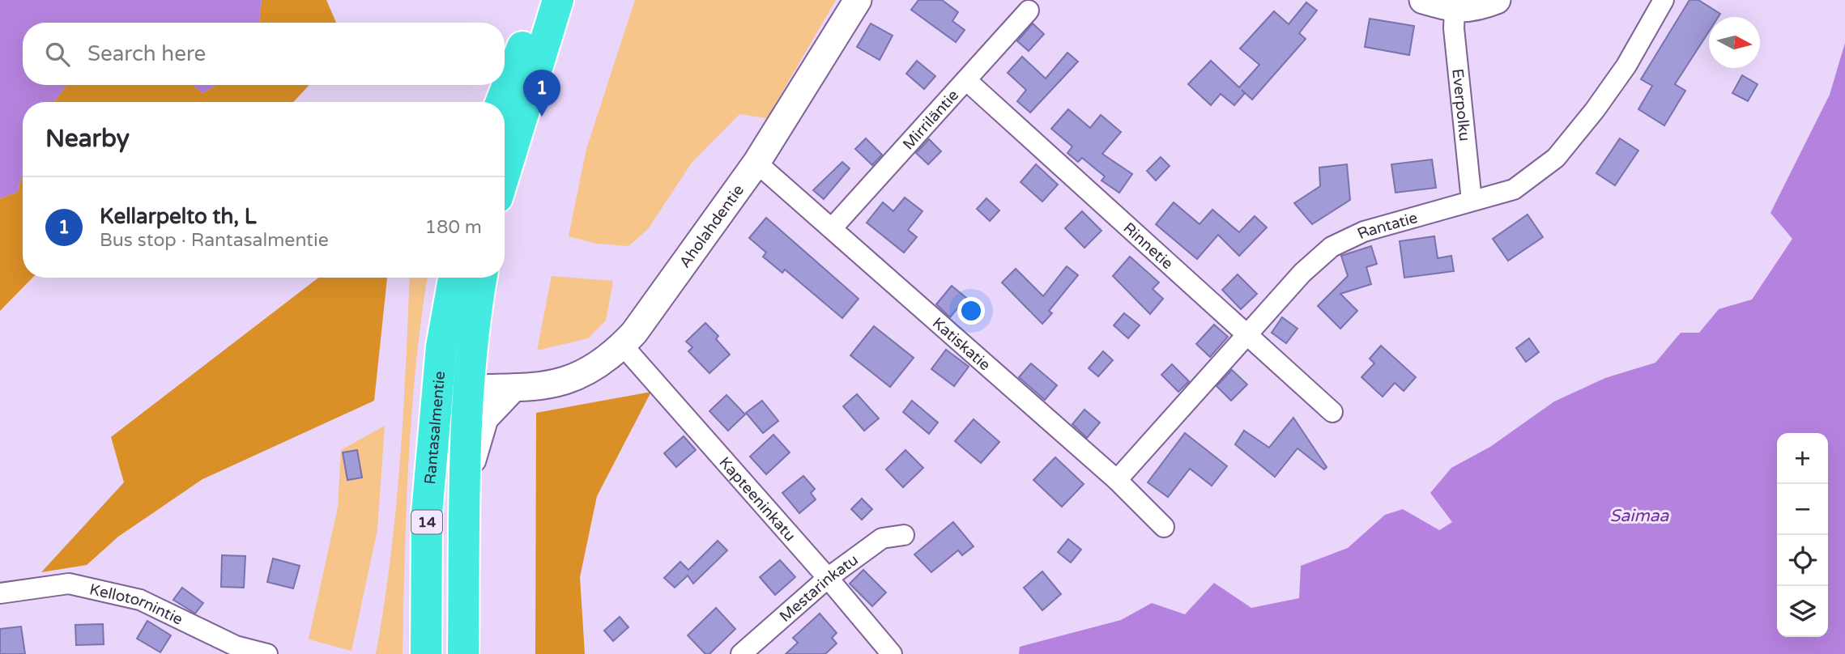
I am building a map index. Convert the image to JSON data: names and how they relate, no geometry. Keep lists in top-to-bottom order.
{
  "streets": {
    "highway": ["Rantasalmentie", "14"],
    "street": [
      "Everpolku",
      "Mirriläntie",
      "Aholahdentie",
      "Rantatie",
      "Rinnetie",
      "Katiskatie",
      "Kapteeninkatu",
      "Mestarinkatu",
      "Kellotornintie"
    ]
  },
  "crossings": [
    ["Everpolku", "Rantatie"],
    ["Mirriläntie", "Rinnetie"],
    ["Mirriläntie", "Katiskatie"],
    ["Aholahdentie", "Katiskatie"],
    ["Aholahdentie", "Rantasalmentie"],
    ["Aholahdentie", "Kapteeninkatu"],
    ["Rantatie", "Rinnetie"],
    ["Rantatie", "Katiskatie"],
    ["Kapteeninkatu", "Mestarinkatu"]
  ],
  "water": ["Saimaa"],
  "north": "right",
  "page": {
    "search": "Search here",
    "pins": "1",
    "heading": "Nearby",
    "list": [
      {
        "mark": "1",
        "name": "Kellarpelto th, L",
        "note": "Bus stop · Rantasalmentie",
        "value": "180 m"
      }
    ],
    "map_buttons": ["+", "−"]
  }
}
